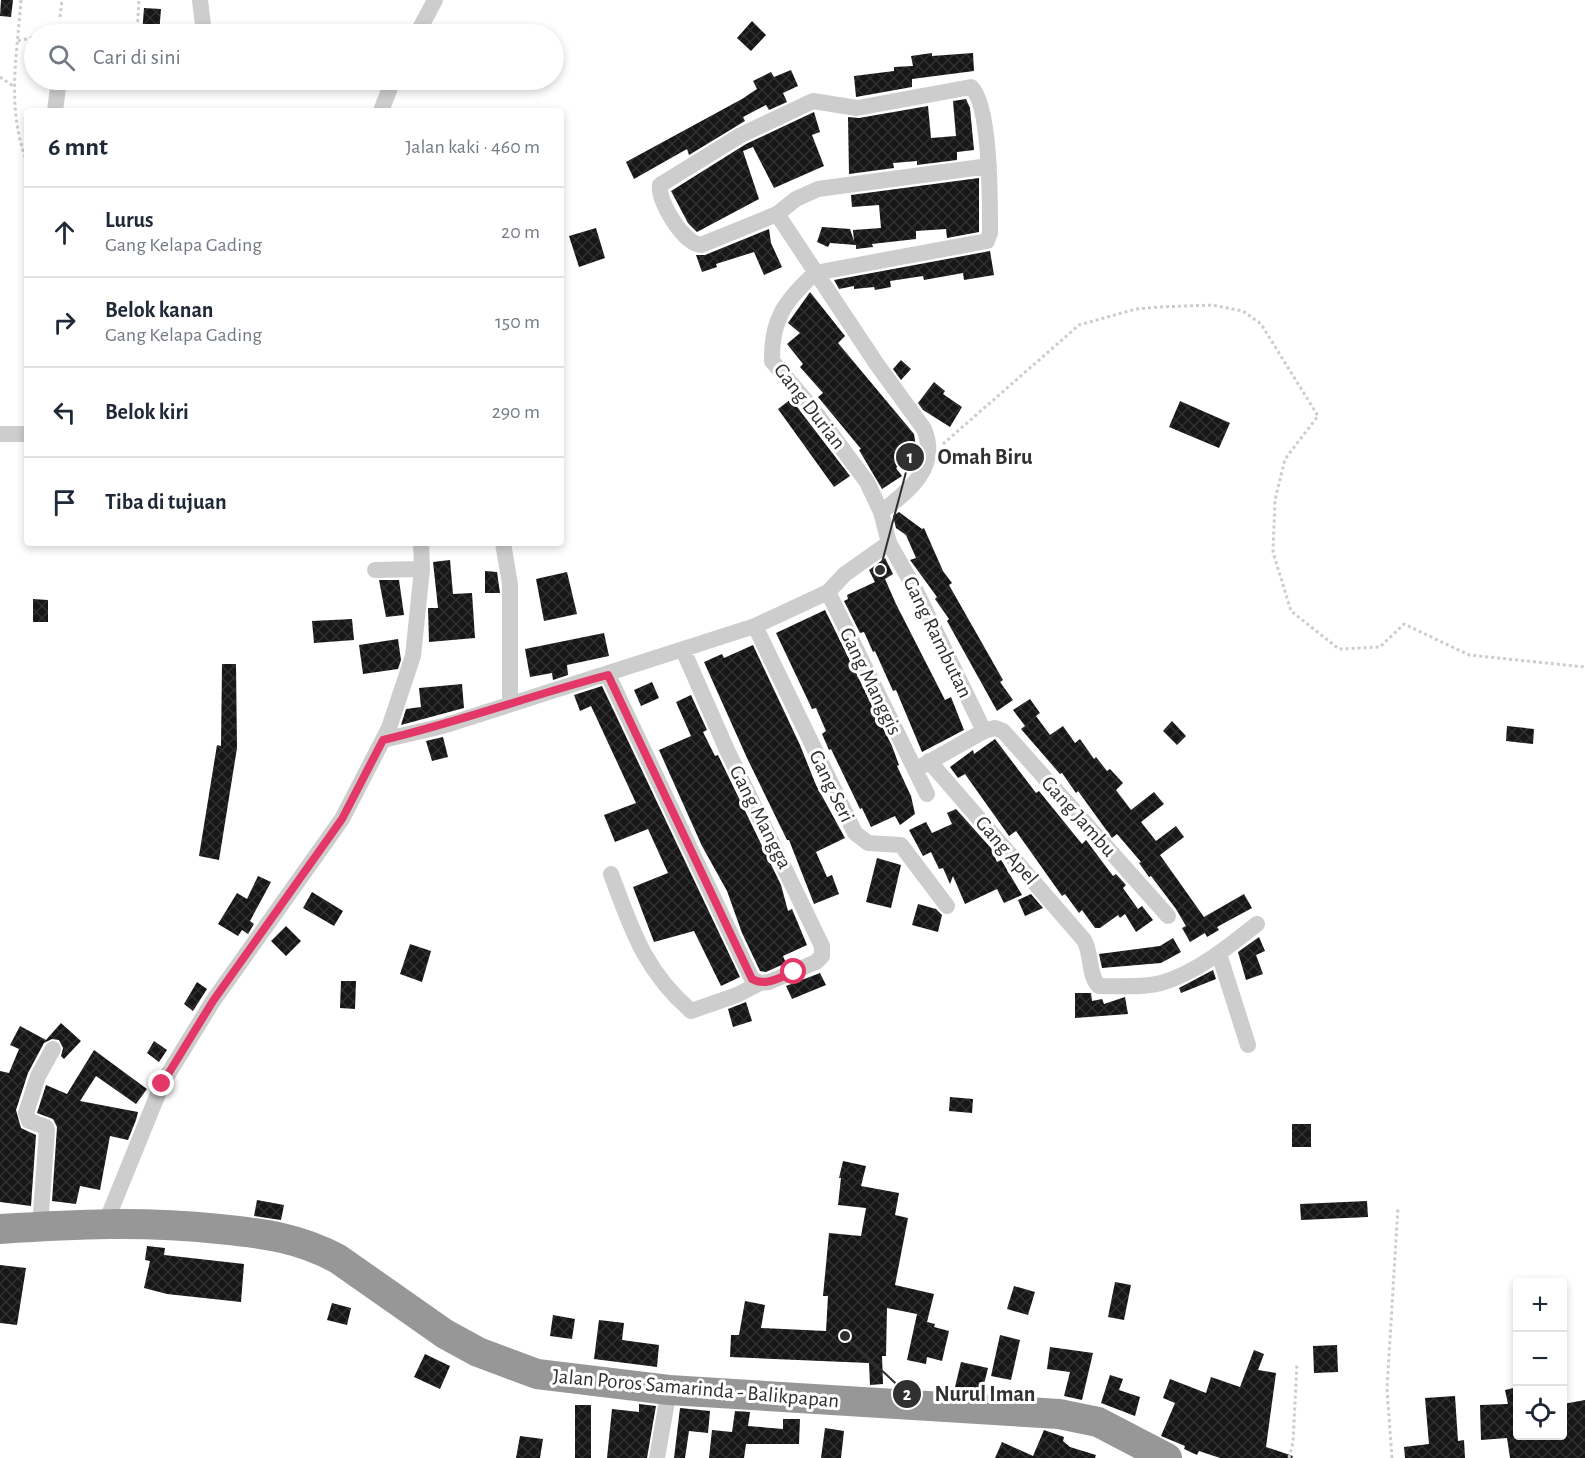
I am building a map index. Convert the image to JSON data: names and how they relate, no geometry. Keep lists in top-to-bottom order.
{
  "streets": {
    "highway": ["Jalan Poros Samarinda - Balikpapan"],
    "street": [
      "Gang Durian",
      "Gang Rambutan",
      "Gang Manggis",
      "Gang Seri",
      "Gang Jambu",
      "Gang Mangga",
      "Gang Apel"
    ]
  },
  "crossings": [
    ["Gang Durian", "Gang Rambutan"],
    ["Gang Rambutan", "Gang Jambu"],
    ["Gang Manggis", "Gang Apel"]
  ],
  "places": ["Omah Biru", "Nurul Iman"],
  "page": {
    "search": "Cari di sini",
    "heading": ["6 mnt", "Jalan kaki · 460 m"],
    "list": [
      ["Lurus", "Gang Kelapa Gading", "20 m"],
      ["Belok kanan", "Gang Kelapa Gading", "150 m"],
      ["Belok kiri", "290 m"],
      "Tiba di tujuan"
    ],
    "map_buttons": ["+", "−"]
  }
}
